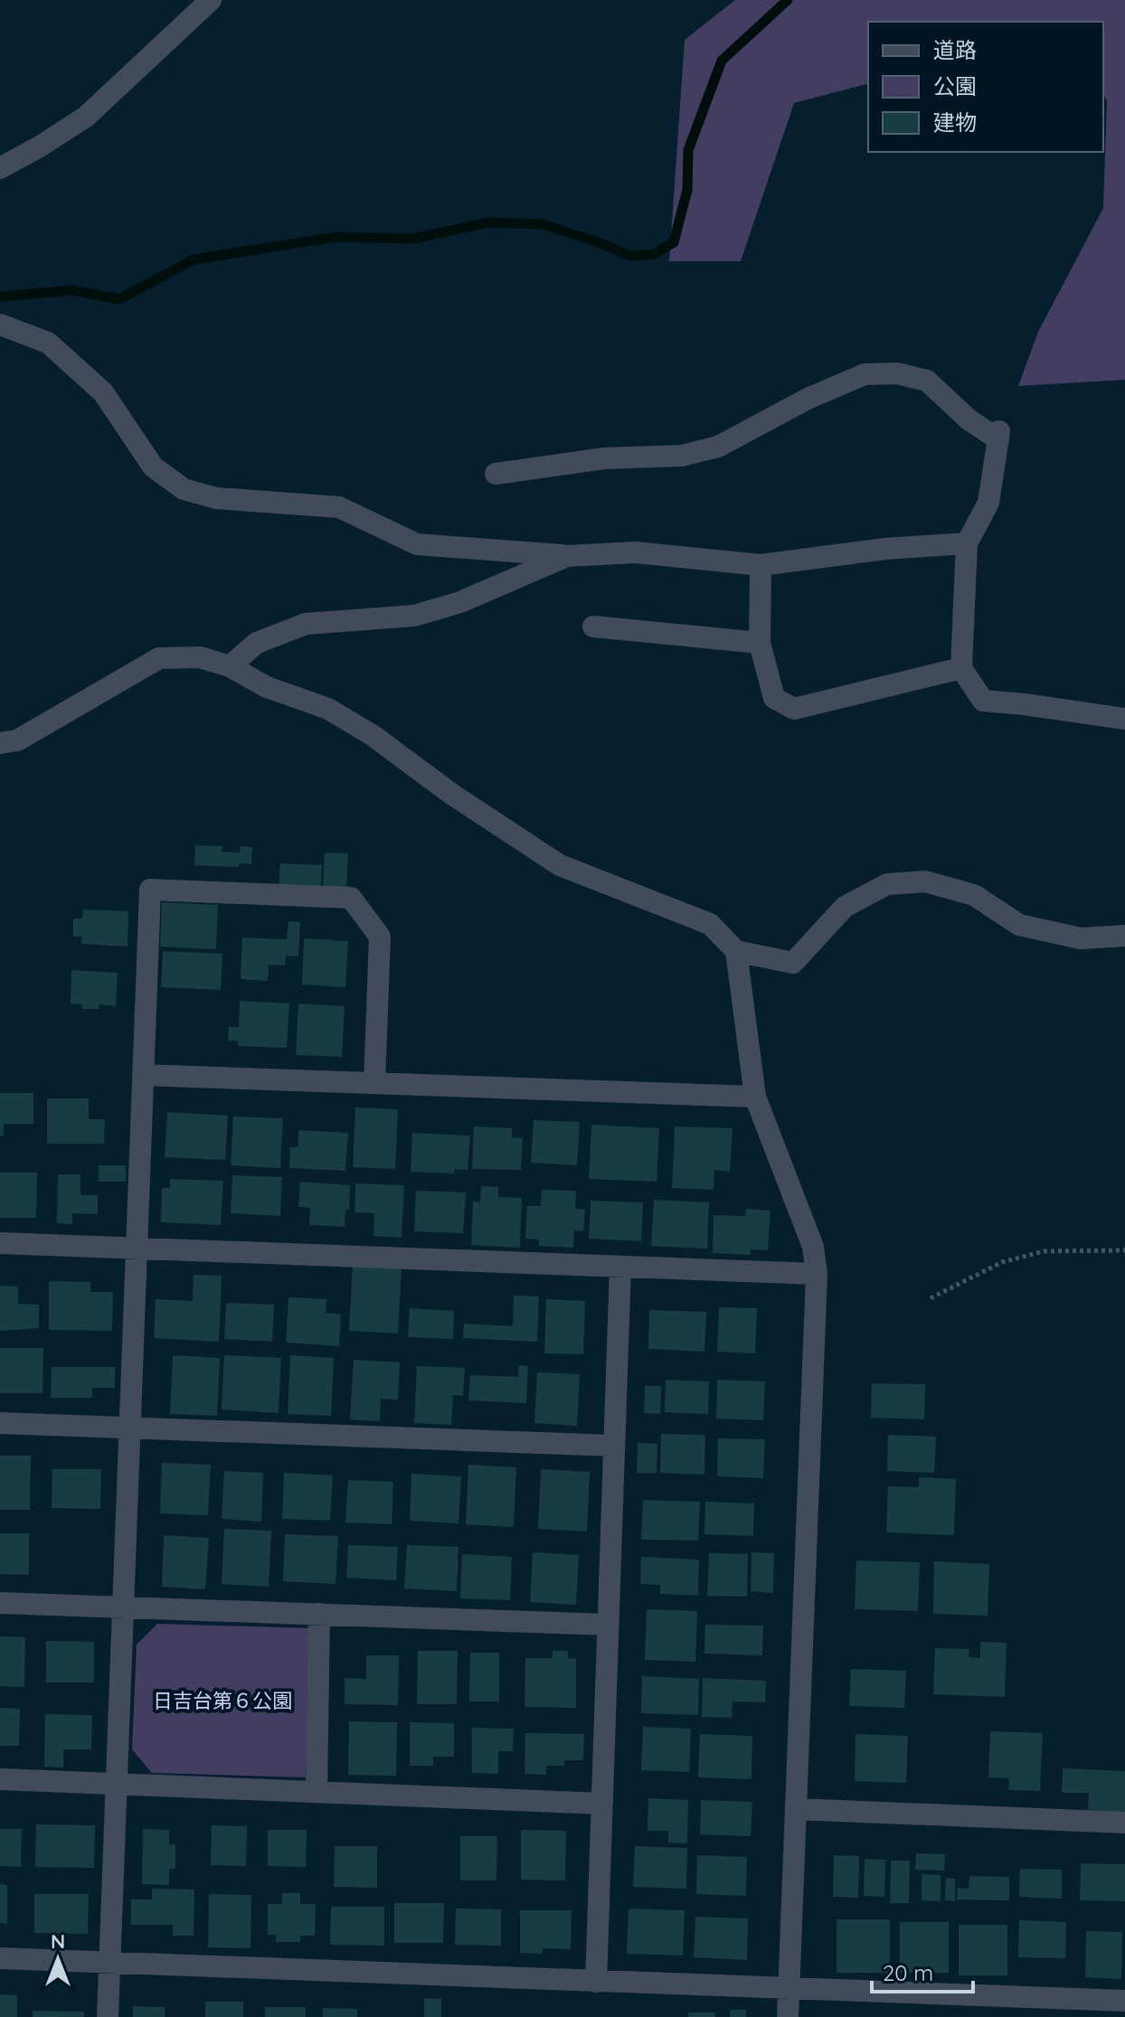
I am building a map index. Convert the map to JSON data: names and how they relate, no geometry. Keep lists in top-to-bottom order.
{
  "parks": ["日吉台第６公園"],
  "legend": ["道路", "公園", "建物"],
  "scale_bar": "20 m",
  "north": "top"
}
